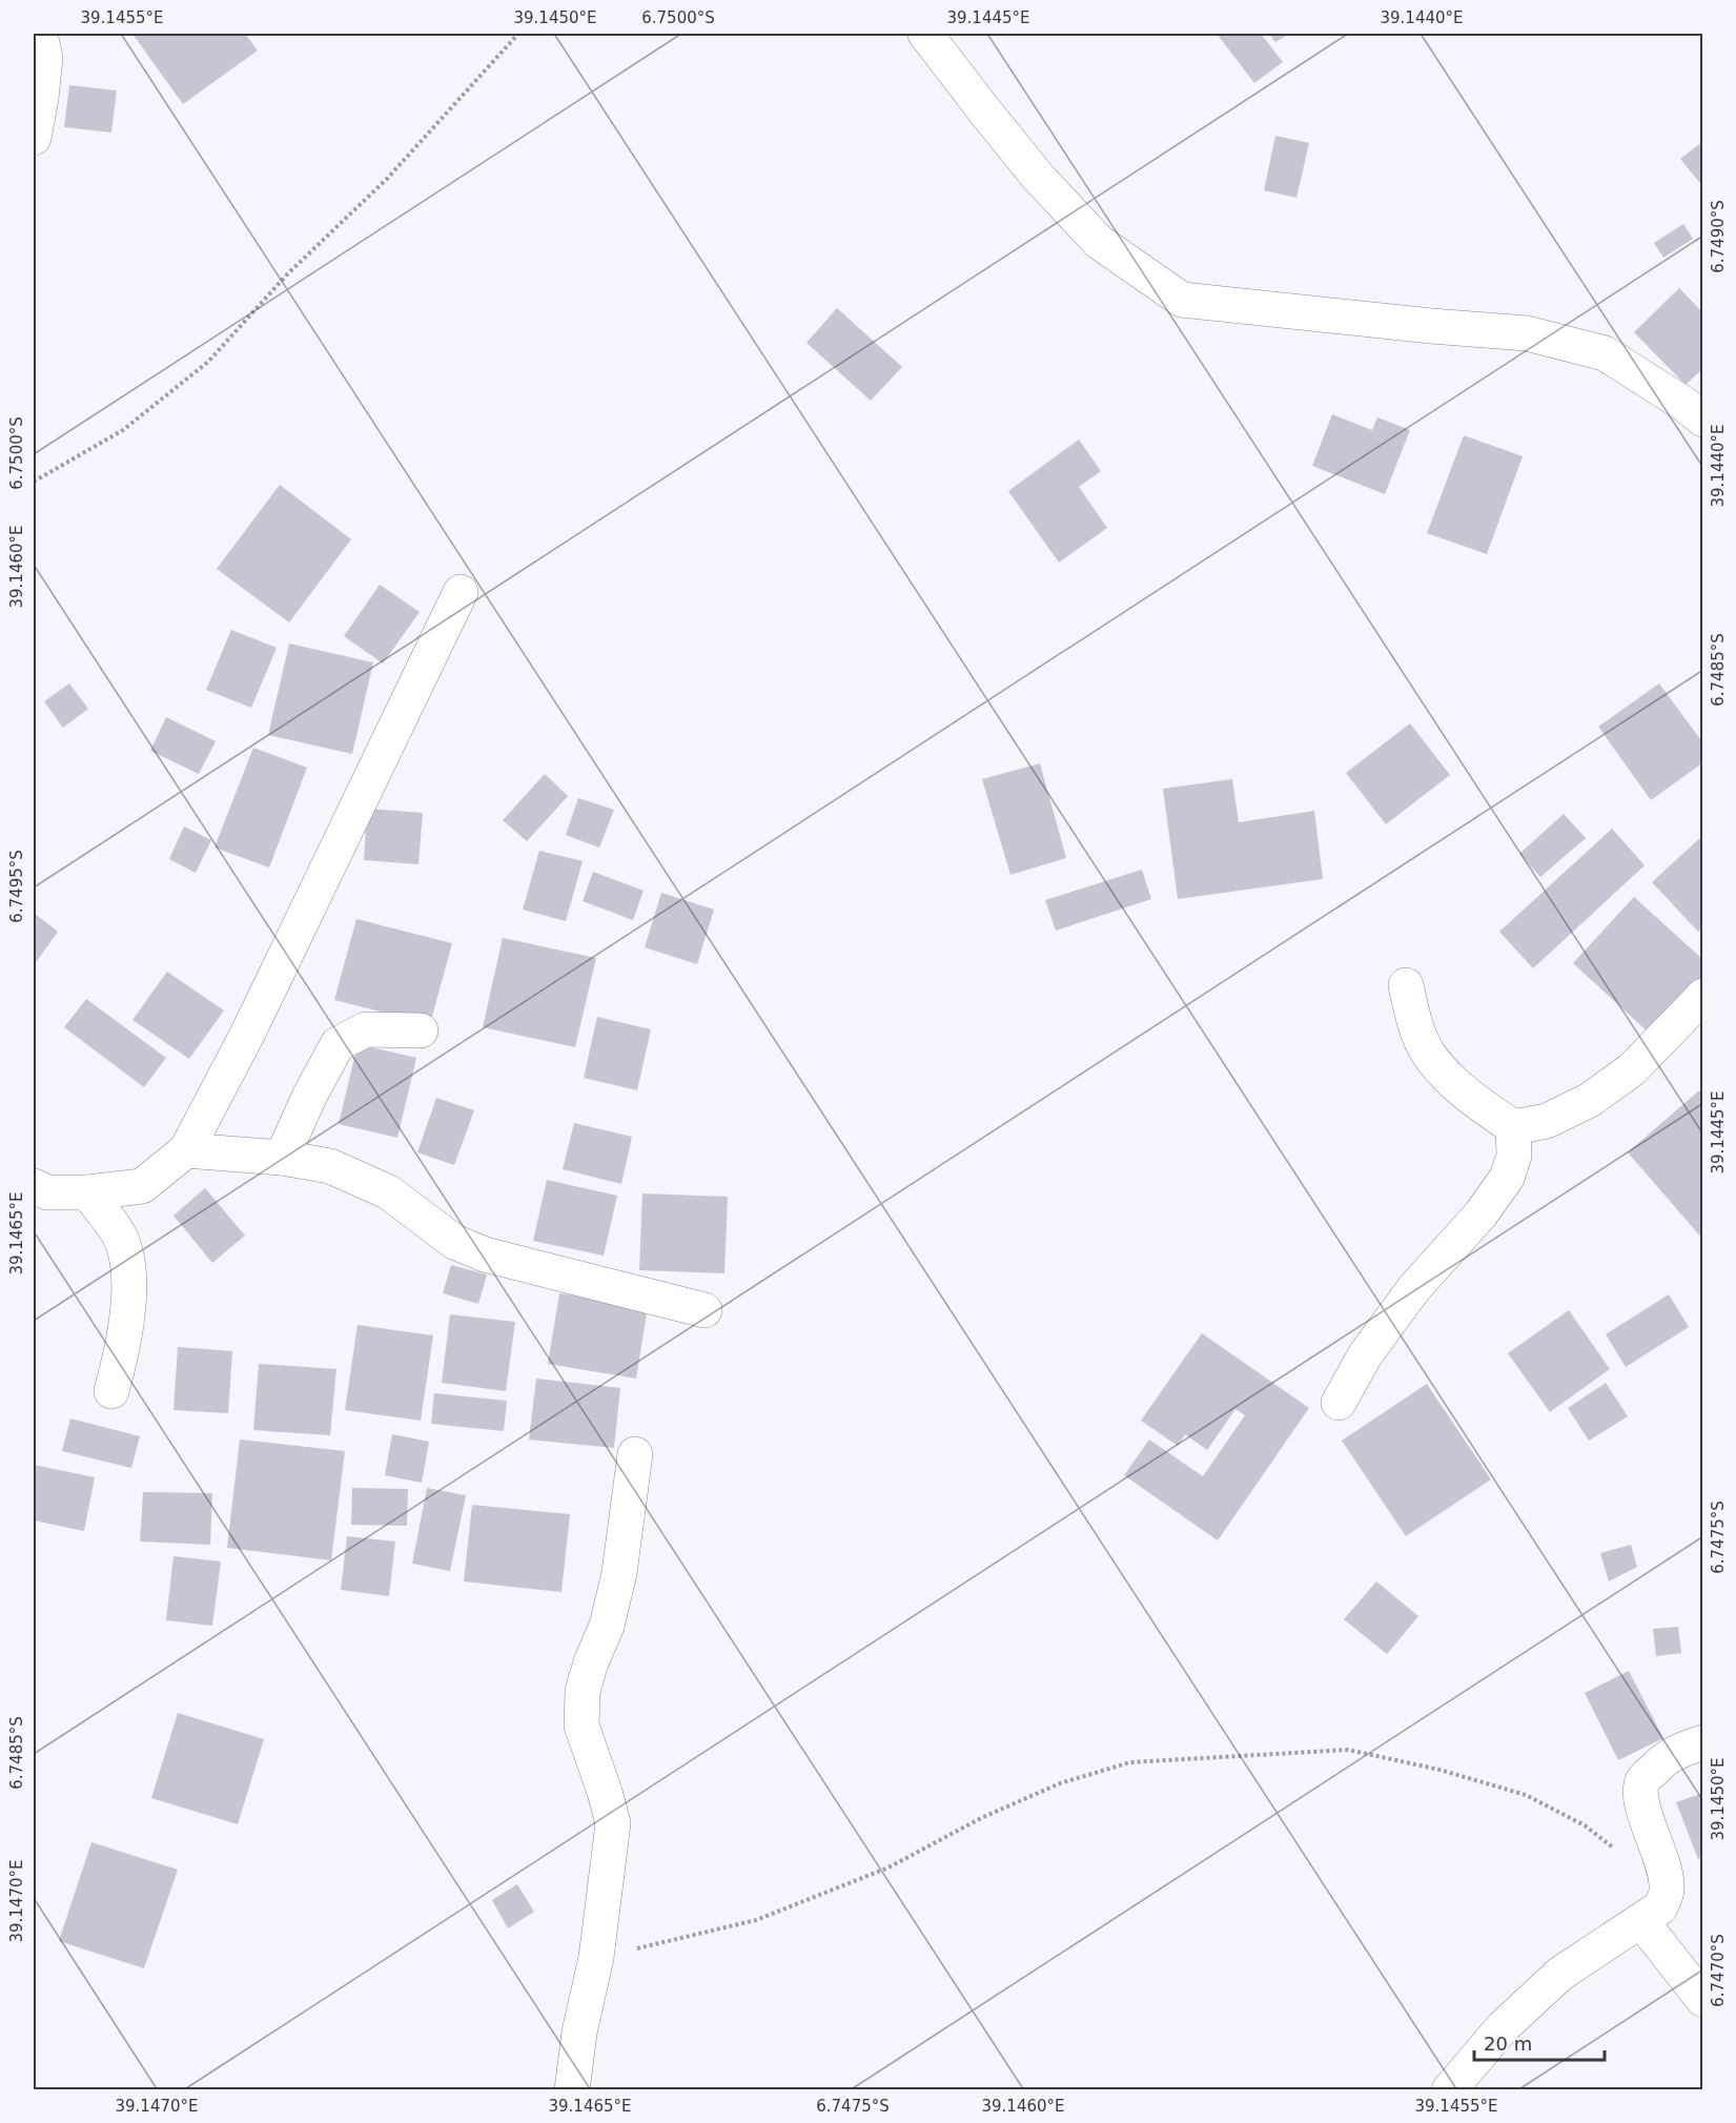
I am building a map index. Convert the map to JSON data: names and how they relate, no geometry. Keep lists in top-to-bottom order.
{
  "scale_bar": "20 m",
  "coordinates": [
    "39.1455°E",
    "39.1450°E",
    "6.7500°S",
    "39.1445°E",
    "39.1440°E",
    "6.7490°S",
    "39.1460°E",
    "6.7485°S",
    "6.7495°S",
    "39.1465°E",
    "6.7475°S",
    "39.1470°E",
    "6.7470°S"
  ]
}
